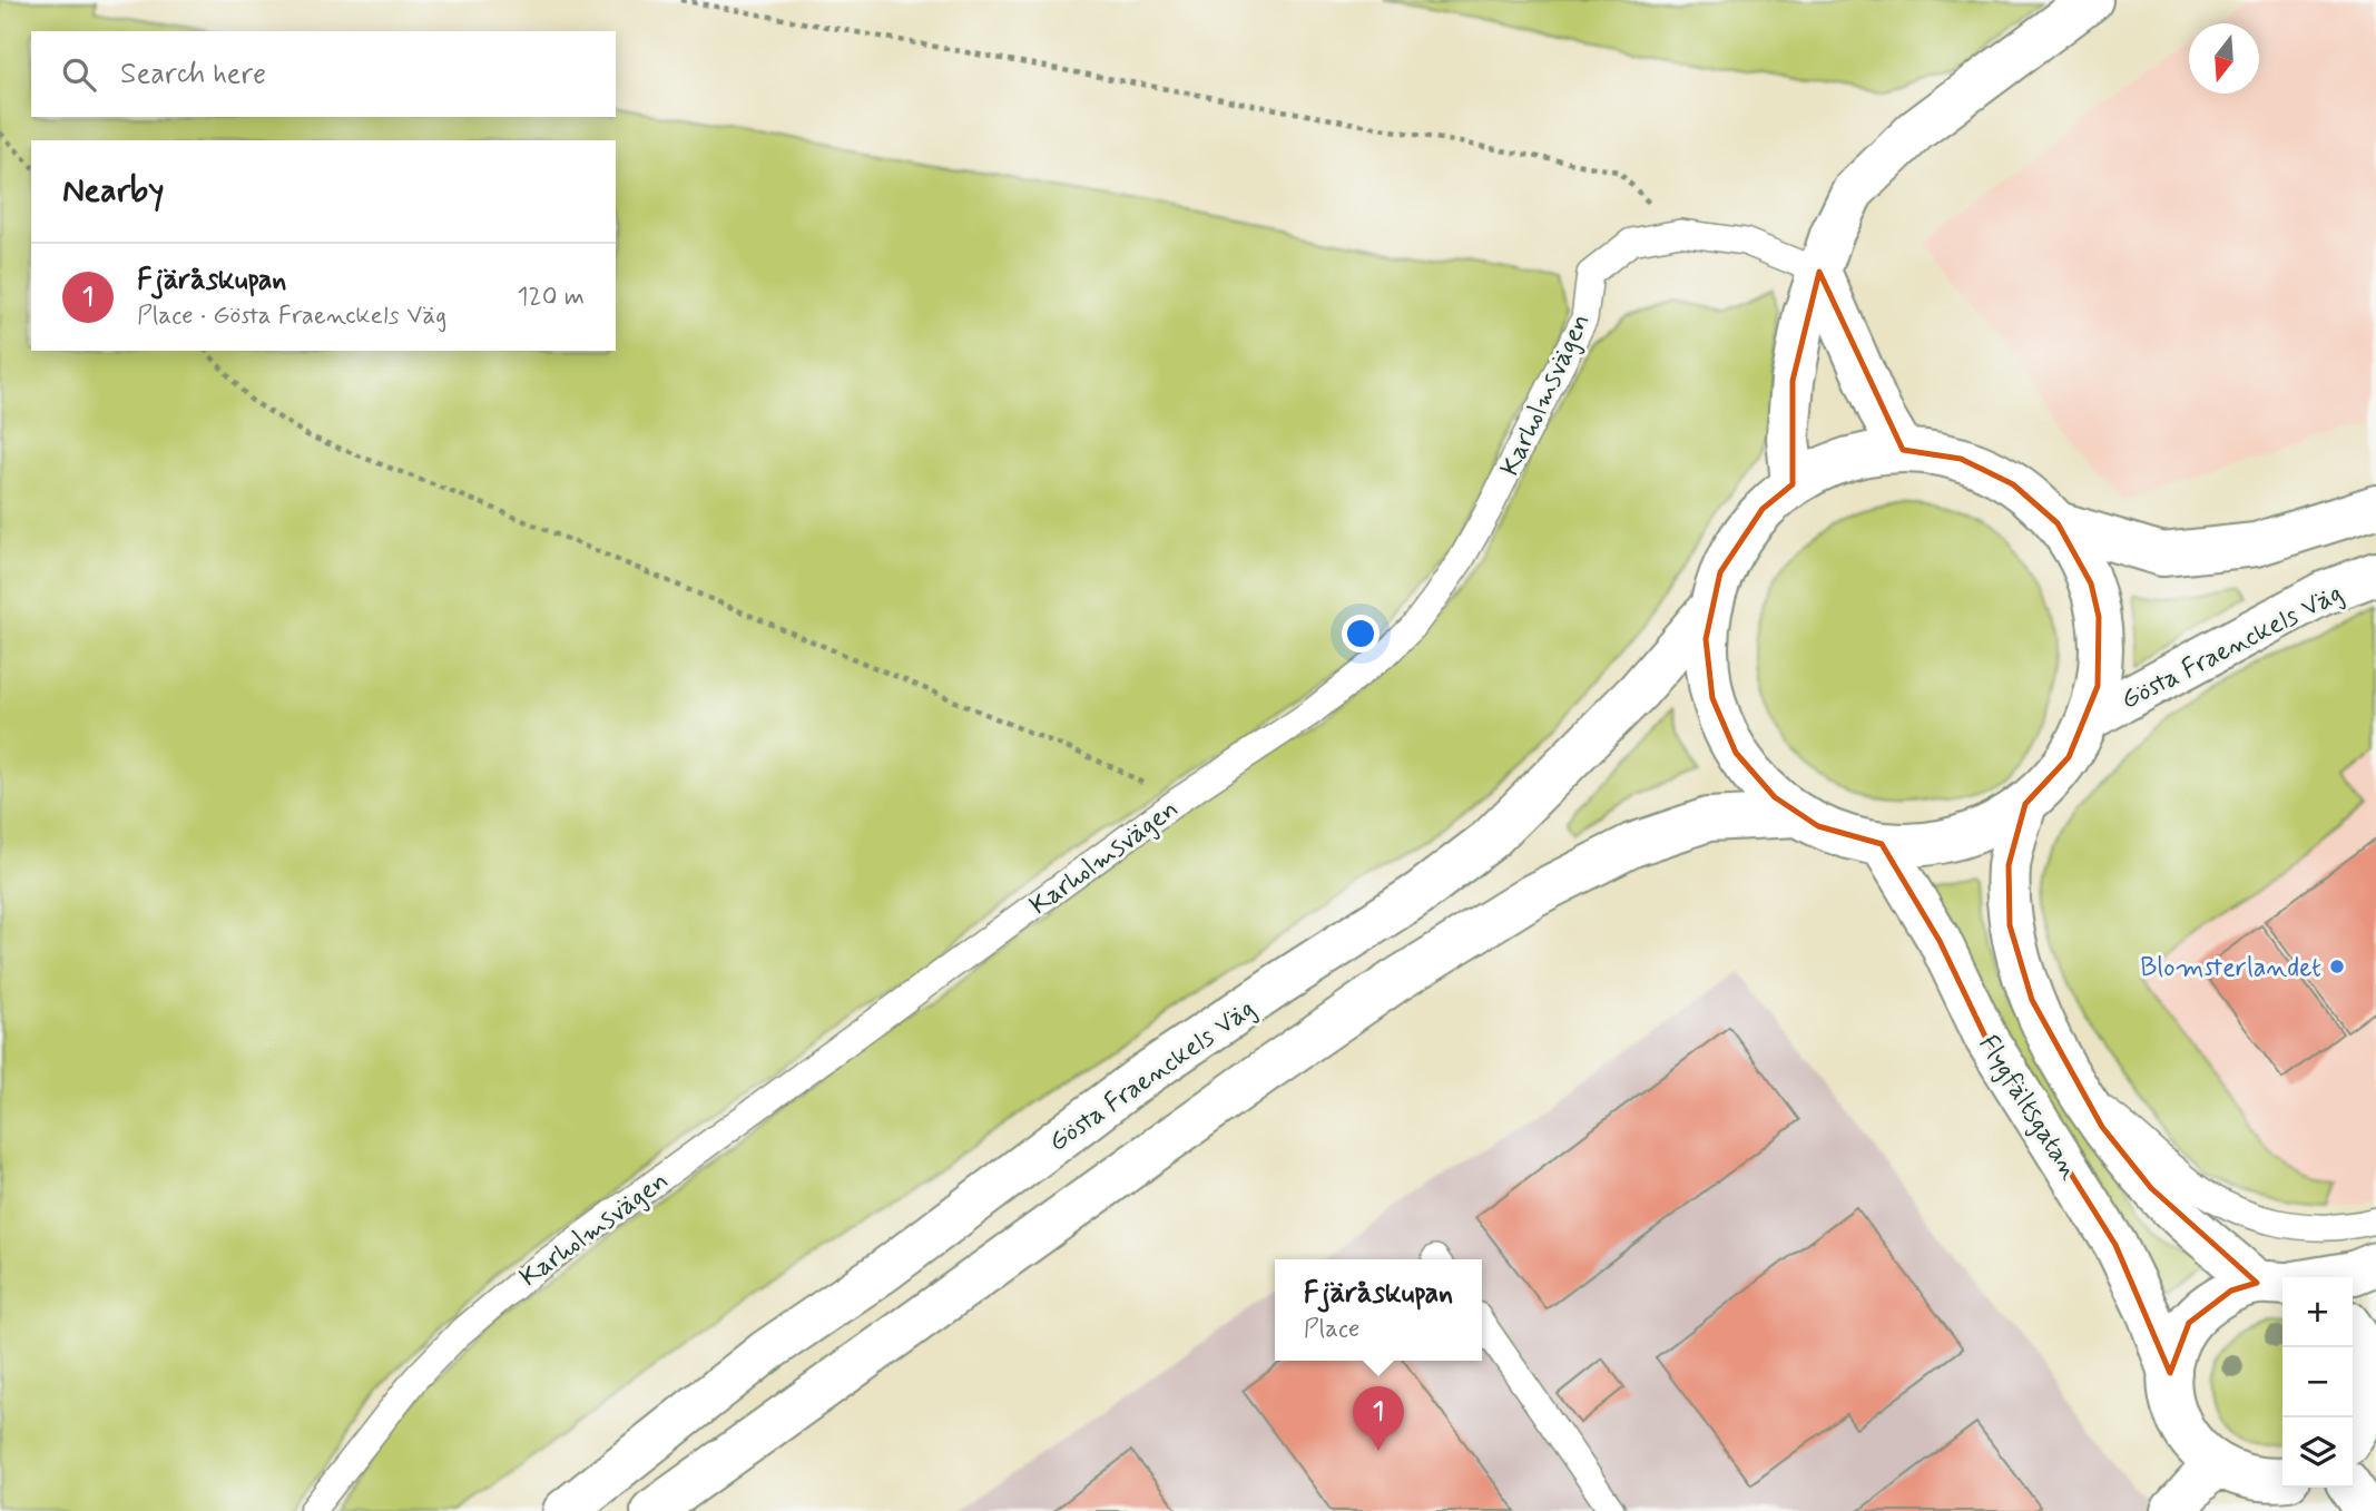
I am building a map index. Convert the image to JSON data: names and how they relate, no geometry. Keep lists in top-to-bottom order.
{
  "streets": {
    "main road": ["Gösta Fraenckels Väg", "Flygfältsgatan"],
    "lane": ["Karholmsvägen"]
  },
  "crossings": [
    ["Gösta Fraenckels Väg", "Flygfältsgatan"]
  ],
  "places": ["Blomsterlandet"],
  "north": "bottom",
  "page": {
    "search": "Search here",
    "heading": "Nearby",
    "list": [
      {
        "mark": "1",
        "name": "Fjäråskupan",
        "note": "Place · Gösta Fraenckels Väg",
        "value": "120 m"
      }
    ],
    "popup": ["Fjäråskupan", "Place"],
    "map_buttons": ["+", "−"],
    "pins": "1"
  }
}
